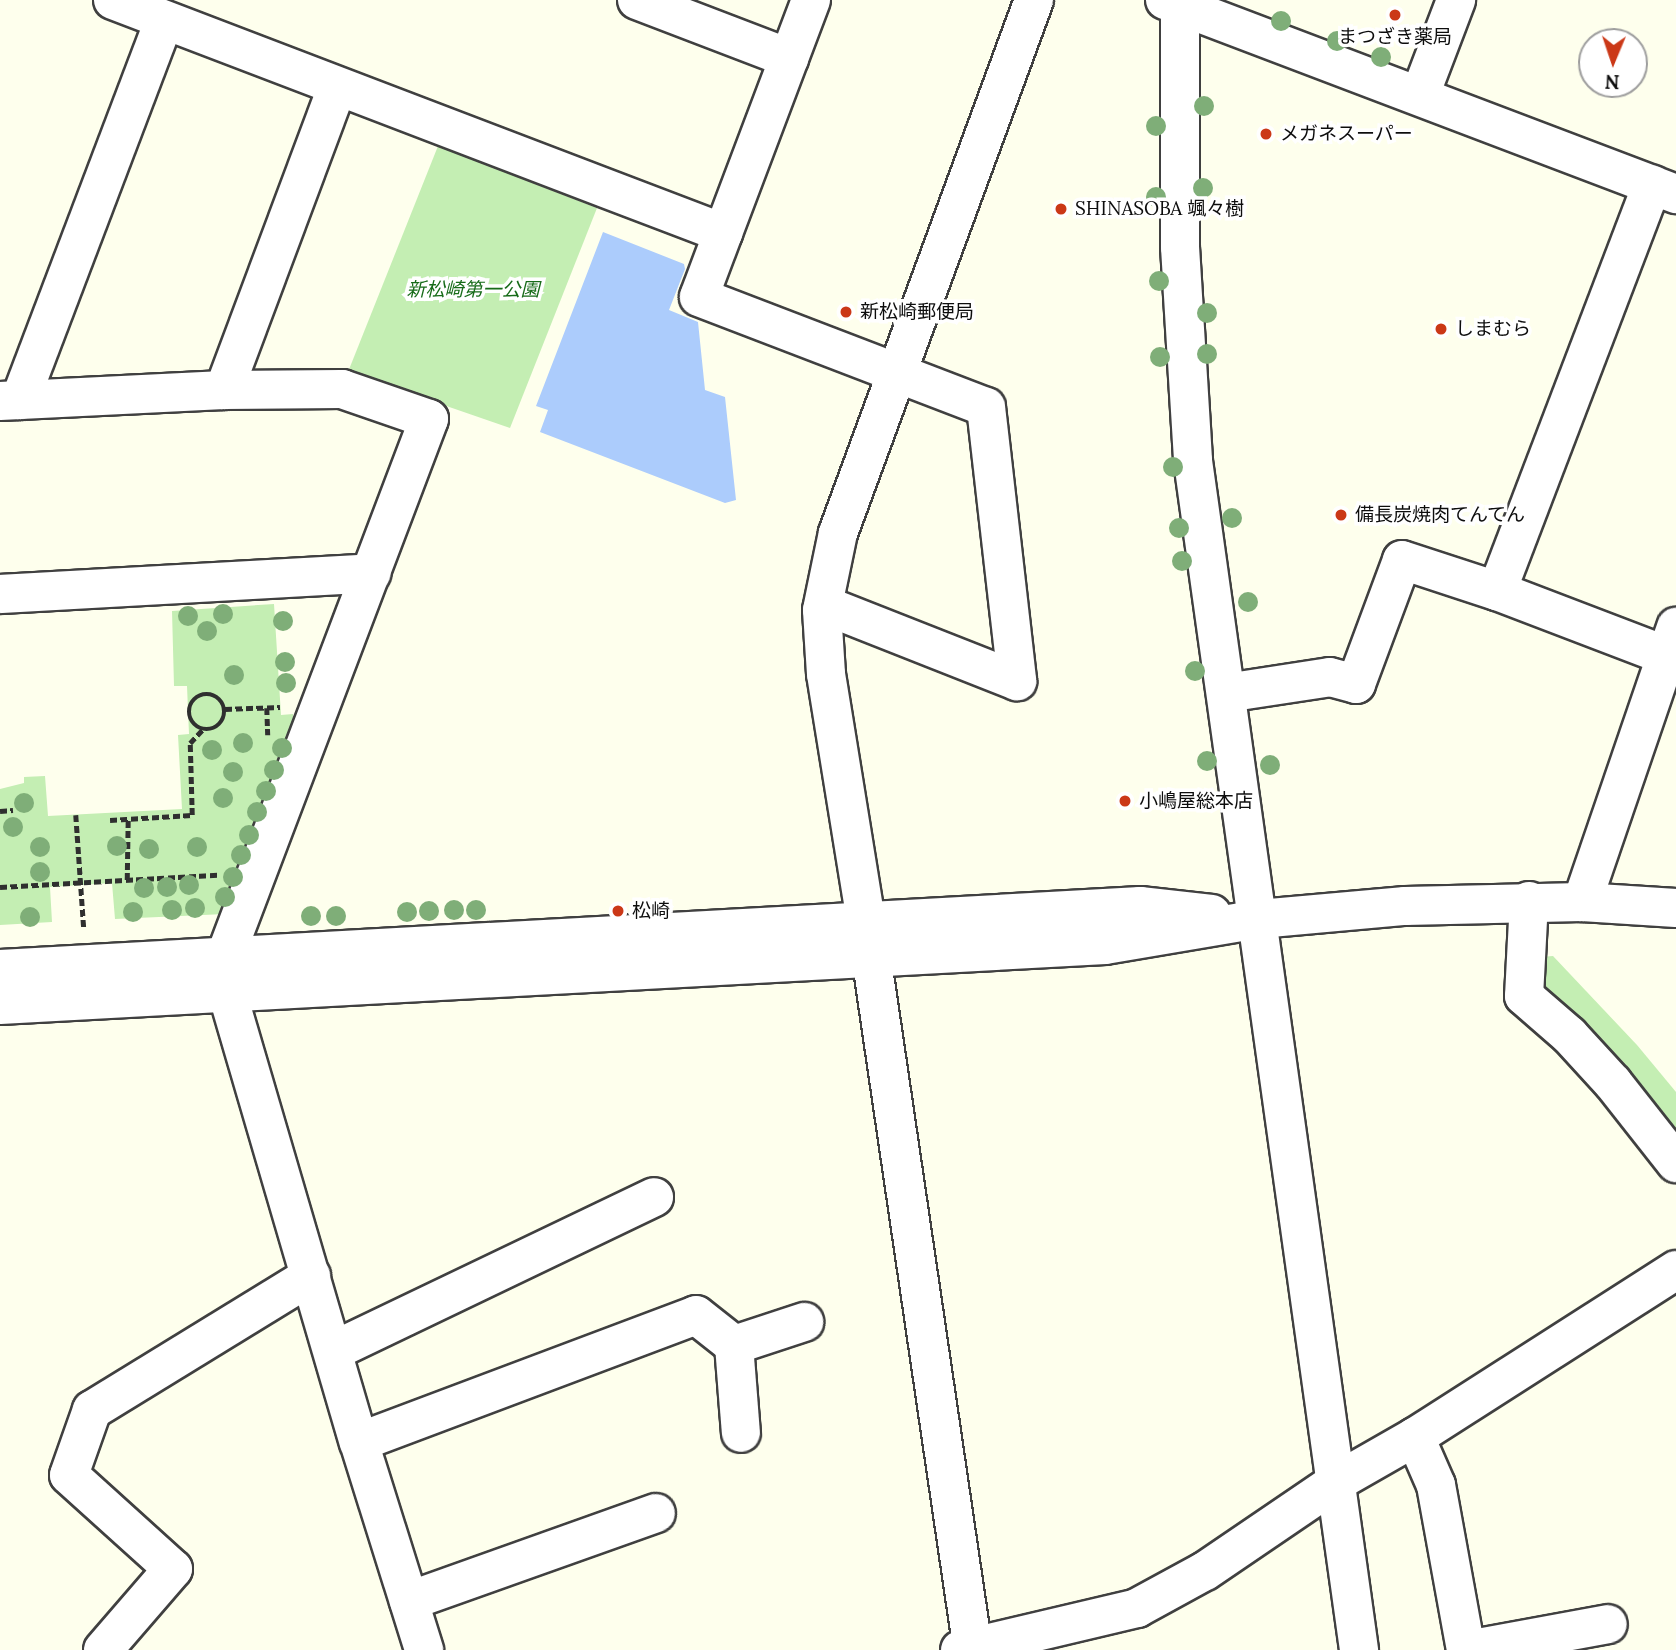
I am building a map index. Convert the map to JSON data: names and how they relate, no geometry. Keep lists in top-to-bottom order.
{
  "parks": ["新松崎第一公園"],
  "places": [
    "まつざき薬局",
    "メガネスーパー",
    "SHINASOBA 颯々樹",
    "新松崎郵便局",
    "しまむら",
    "備長炭焼肉てんてん",
    "小嶋屋総本店",
    "松崎"
  ],
  "north": "bottom"
}
